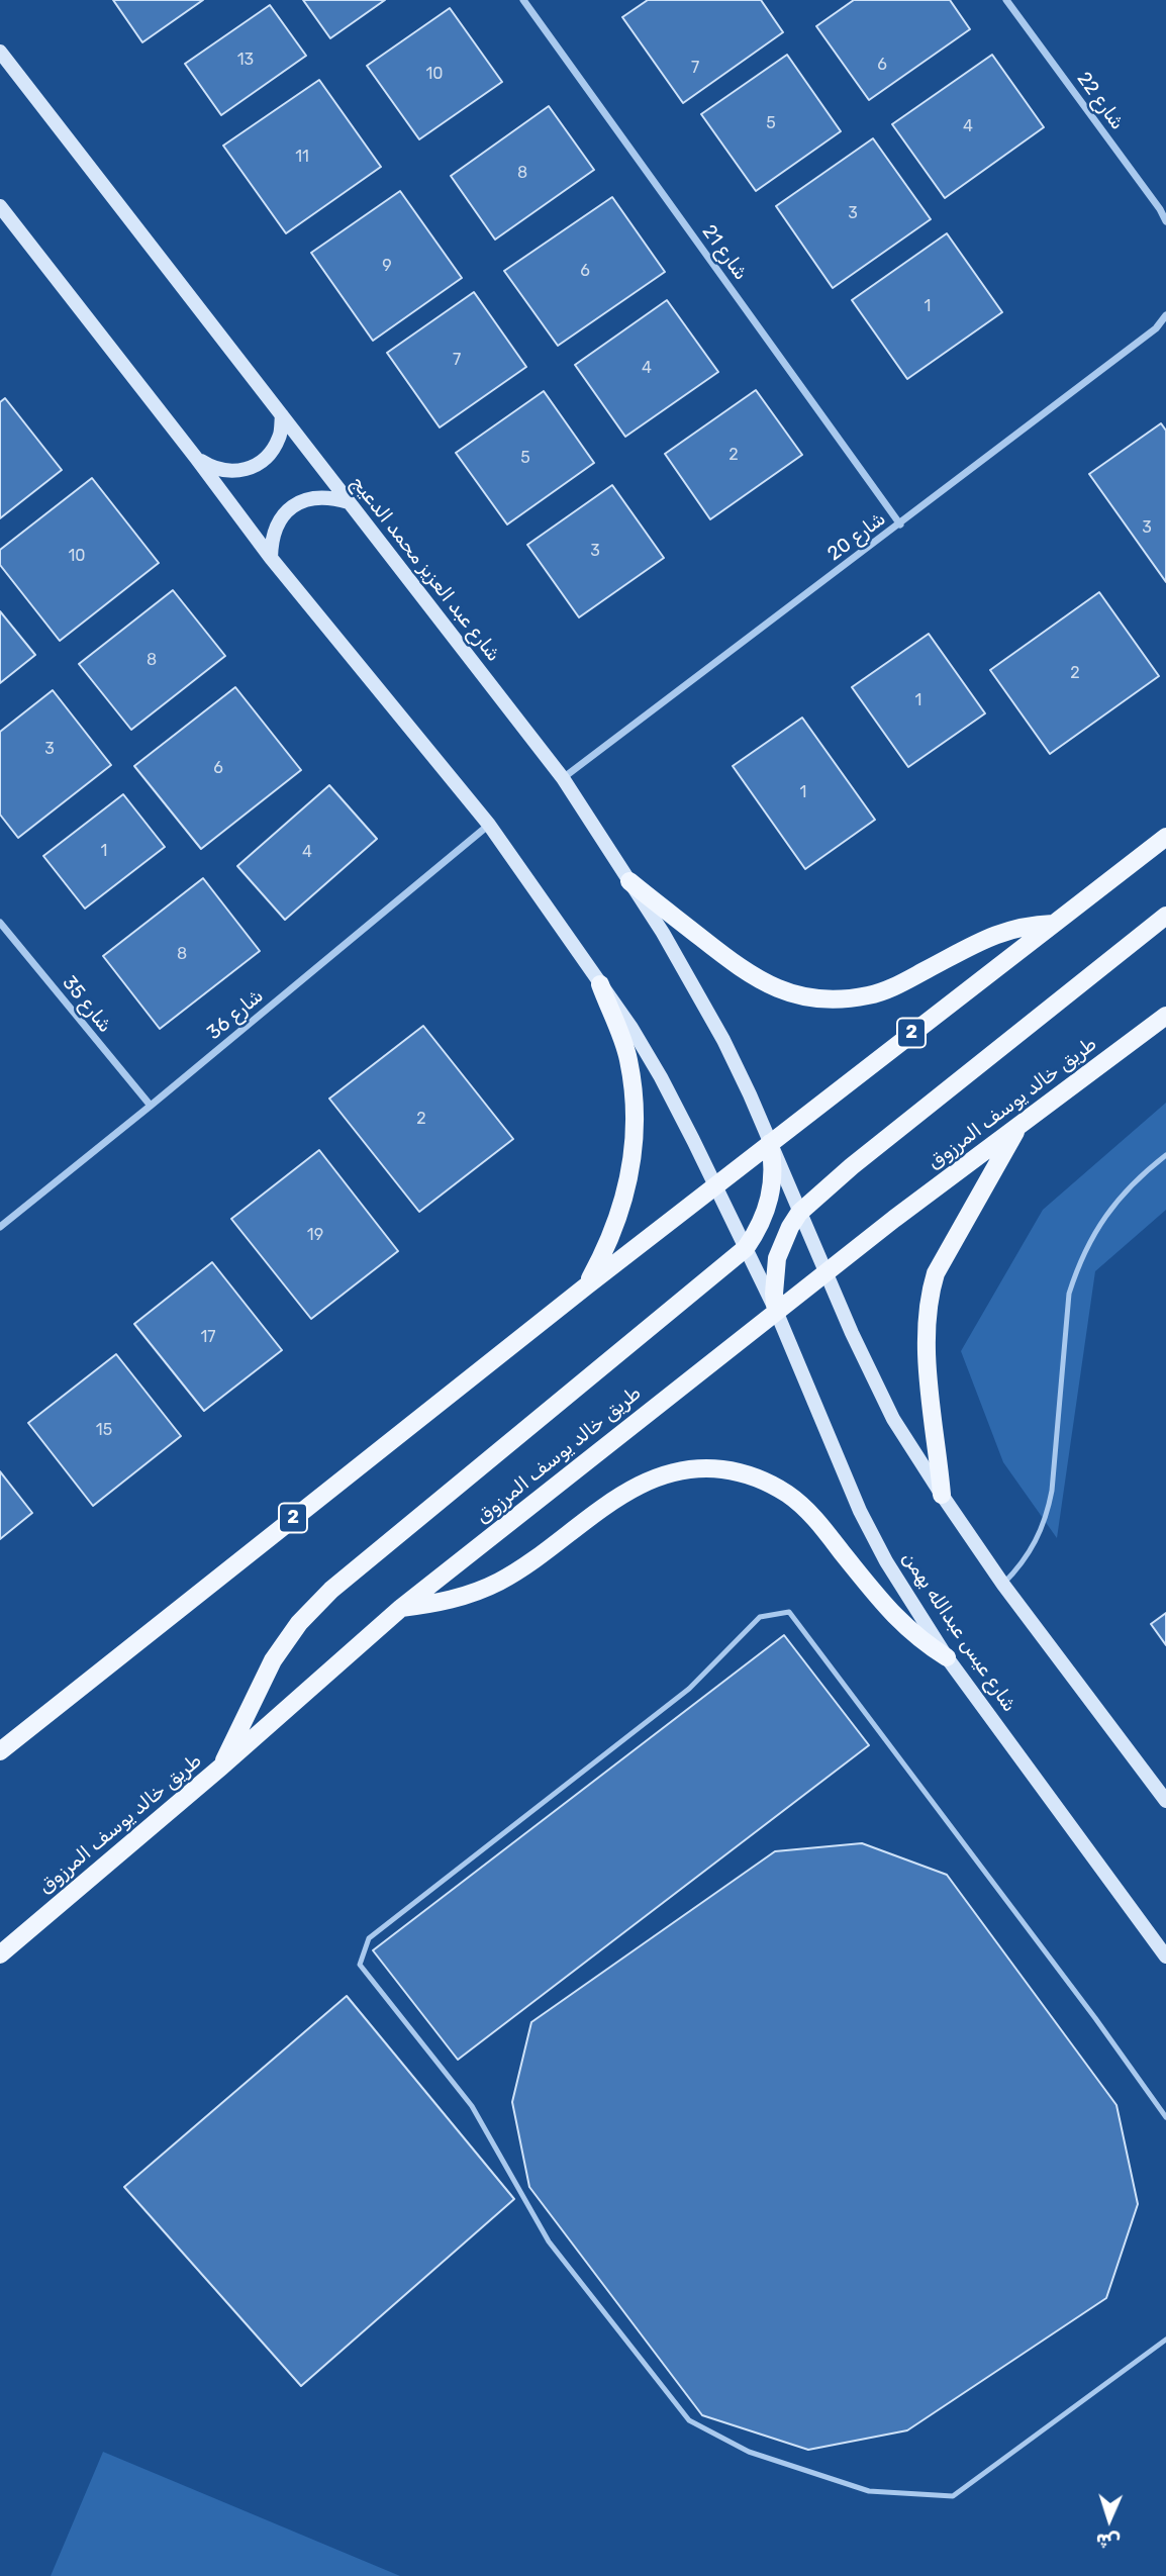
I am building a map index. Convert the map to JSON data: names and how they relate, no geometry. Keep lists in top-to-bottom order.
{
  "streets": {
    "main road": ["2", "طريق خالد يوسف المرزوق"],
    "street": [
      "شارع 22",
      "شارع 21",
      "شارع 20",
      "شارع عبد العزيز محمد الدعيج",
      "شارع 35",
      "شارع 36",
      "شارع عيس عبدالله بهمن"
    ]
  },
  "crossings": [
    ["شارع 21", "شارع 20"],
    ["شارع 20", "شارع عبد العزيز محمد الدعيج"],
    ["شارع عبد العزيز محمد الدعيج", "2"],
    ["شارع 35", "شارع 36"],
    ["2", "شارع عيس عبدالله بهمن"],
    ["طريق خالد يوسف المرزوق", "شارع عيس عبدالله بهمن"]
  ],
  "house_numbers": [
    "13",
    "6",
    "7",
    "10",
    "5",
    "4",
    "11",
    "8",
    "3",
    "9",
    "6",
    "1",
    "7",
    "4",
    "2",
    "5",
    "3",
    "3",
    "10",
    "8",
    "2",
    "1",
    "3",
    "6",
    "1",
    "1",
    "4",
    "8",
    "2",
    "19",
    "17",
    "15"
  ],
  "north": "bottom"
}
